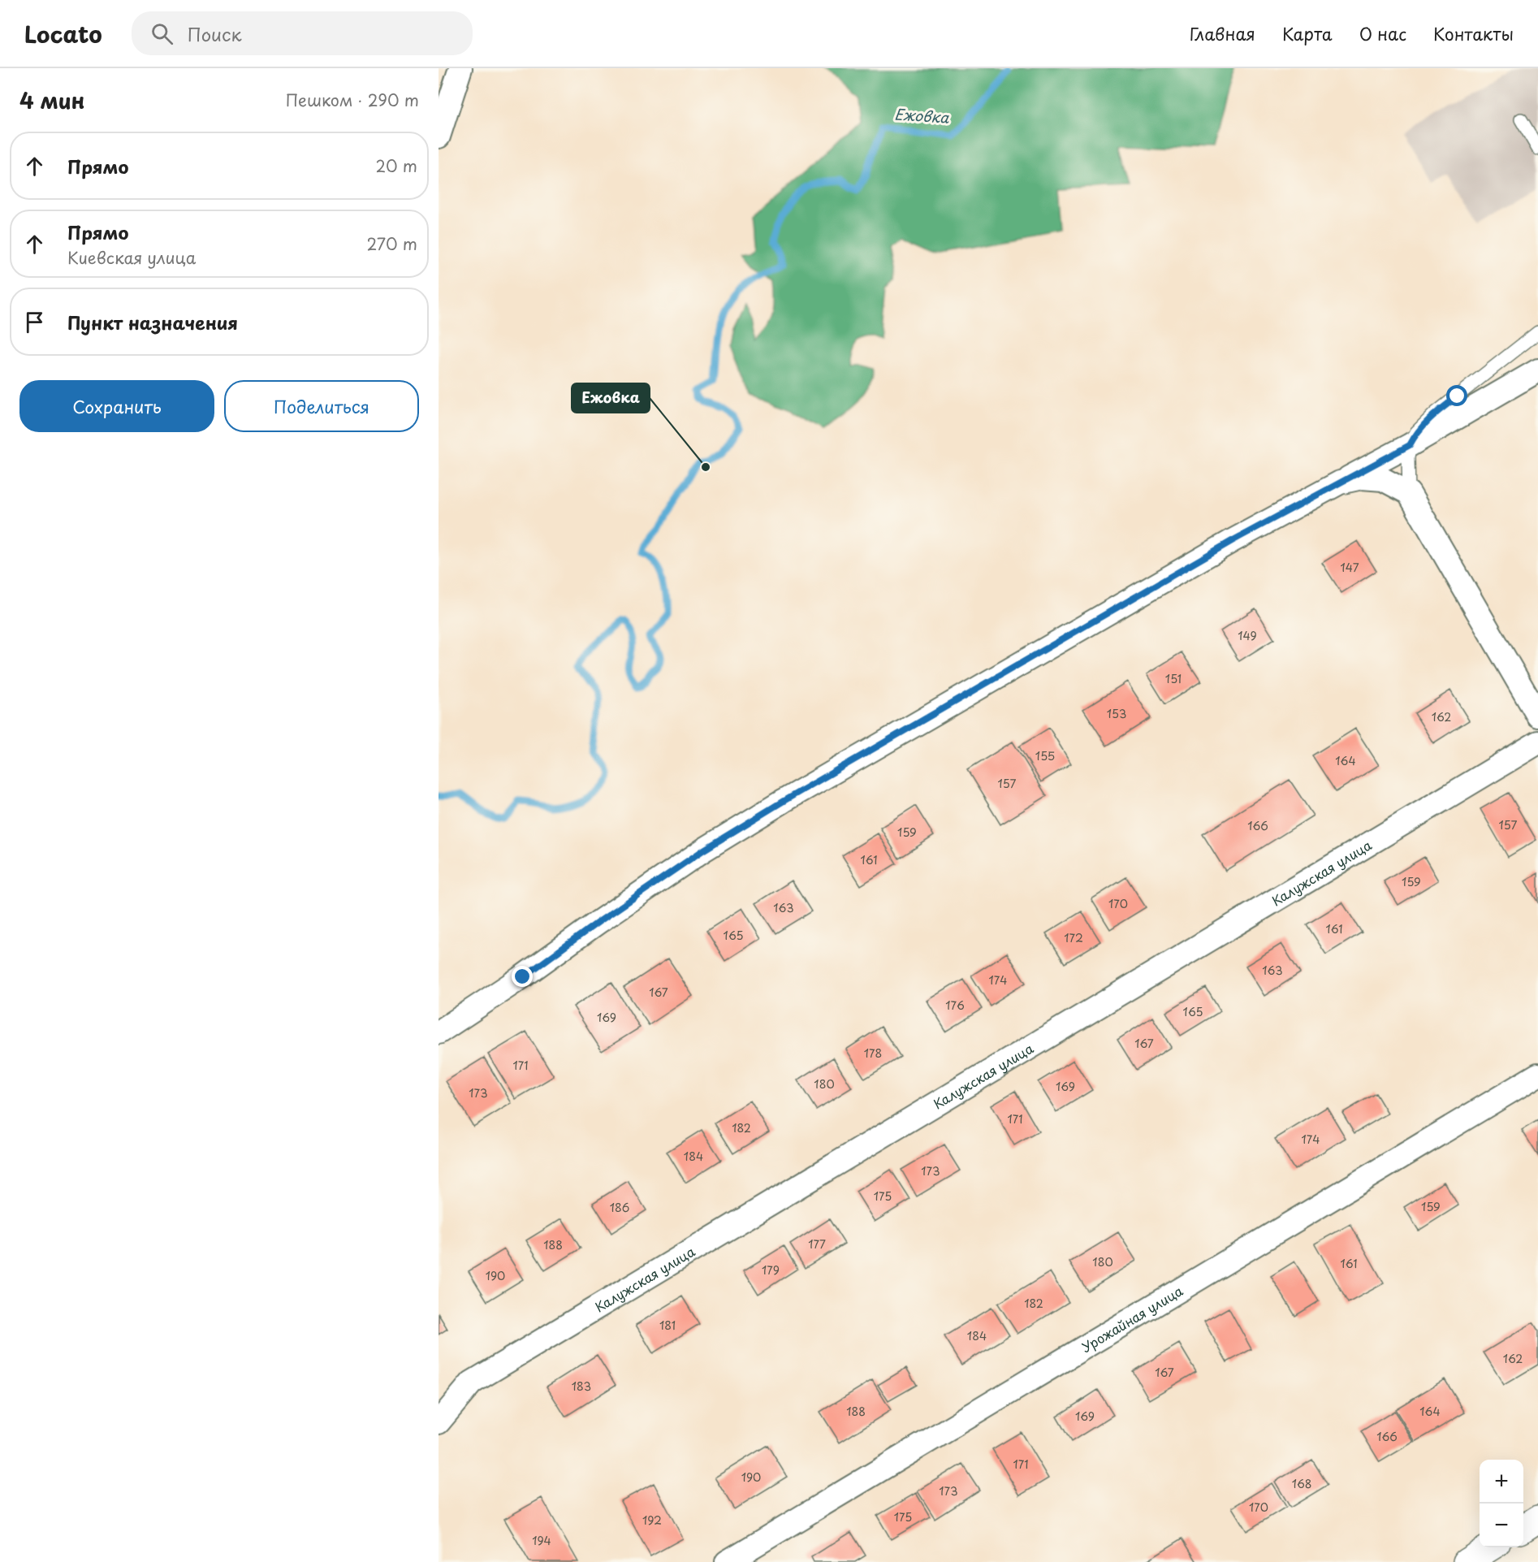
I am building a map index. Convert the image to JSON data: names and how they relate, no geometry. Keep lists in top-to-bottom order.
{
  "streets": {
    "street": ["Калужская улица", "Урожайная улица"]
  },
  "water": ["Ежовка"],
  "places": ["Ежовка"],
  "house_numbers": [
    "147",
    "149",
    "151",
    "153",
    "162",
    "155",
    "164",
    "157",
    "157",
    "166",
    "159",
    "161",
    "159",
    "170",
    "163",
    "161",
    "165",
    "172",
    "163",
    "174",
    "167",
    "176",
    "165",
    "169",
    "167",
    "178",
    "171",
    "180",
    "169",
    "173",
    "171",
    "182",
    "174",
    "184",
    "173",
    "175",
    "159",
    "186",
    "177",
    "188",
    "180",
    "161",
    "179",
    "190",
    "182",
    "181",
    "184",
    "162",
    "167",
    "183",
    "188",
    "164",
    "169",
    "166",
    "171",
    "190",
    "168",
    "173",
    "170",
    "175",
    "192",
    "194"
  ],
  "page": {
    "header": "Locato",
    "search": "Поиск",
    "nav": [
      "Главная",
      "Карта",
      "О нас",
      "Контакты"
    ],
    "heading": ["4 мин", "Пешком · 290 m"],
    "list": [
      ["Прямо", "20 m"],
      ["Прямо", "Киевская улица", "270 m"],
      "Пункт назначения"
    ],
    "buttons": ["Сохранить", "Поделиться"],
    "map_buttons": ["+", "−"]
  }
}
